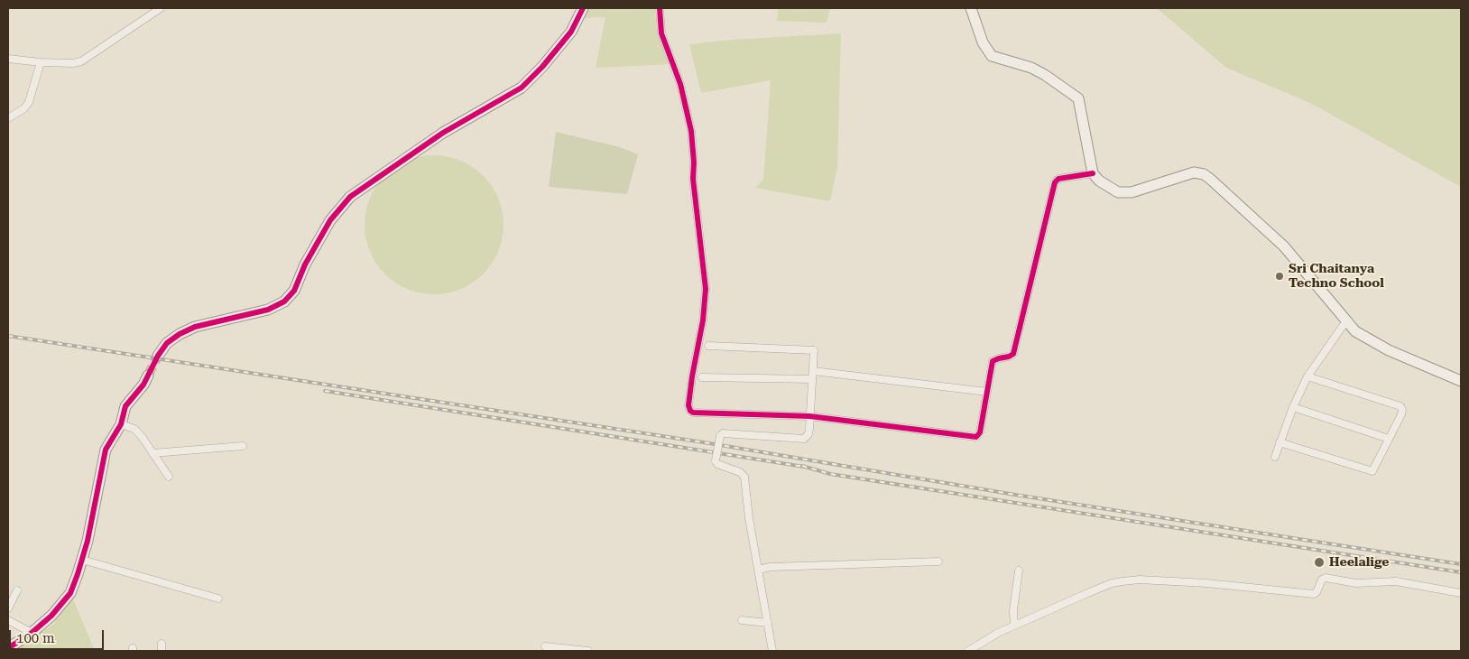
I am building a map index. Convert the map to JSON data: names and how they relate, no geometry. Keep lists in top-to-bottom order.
{
  "places": ["Sri Chaitanya Techno School", "Heelalige"],
  "scale_bar": "100 m"
}
